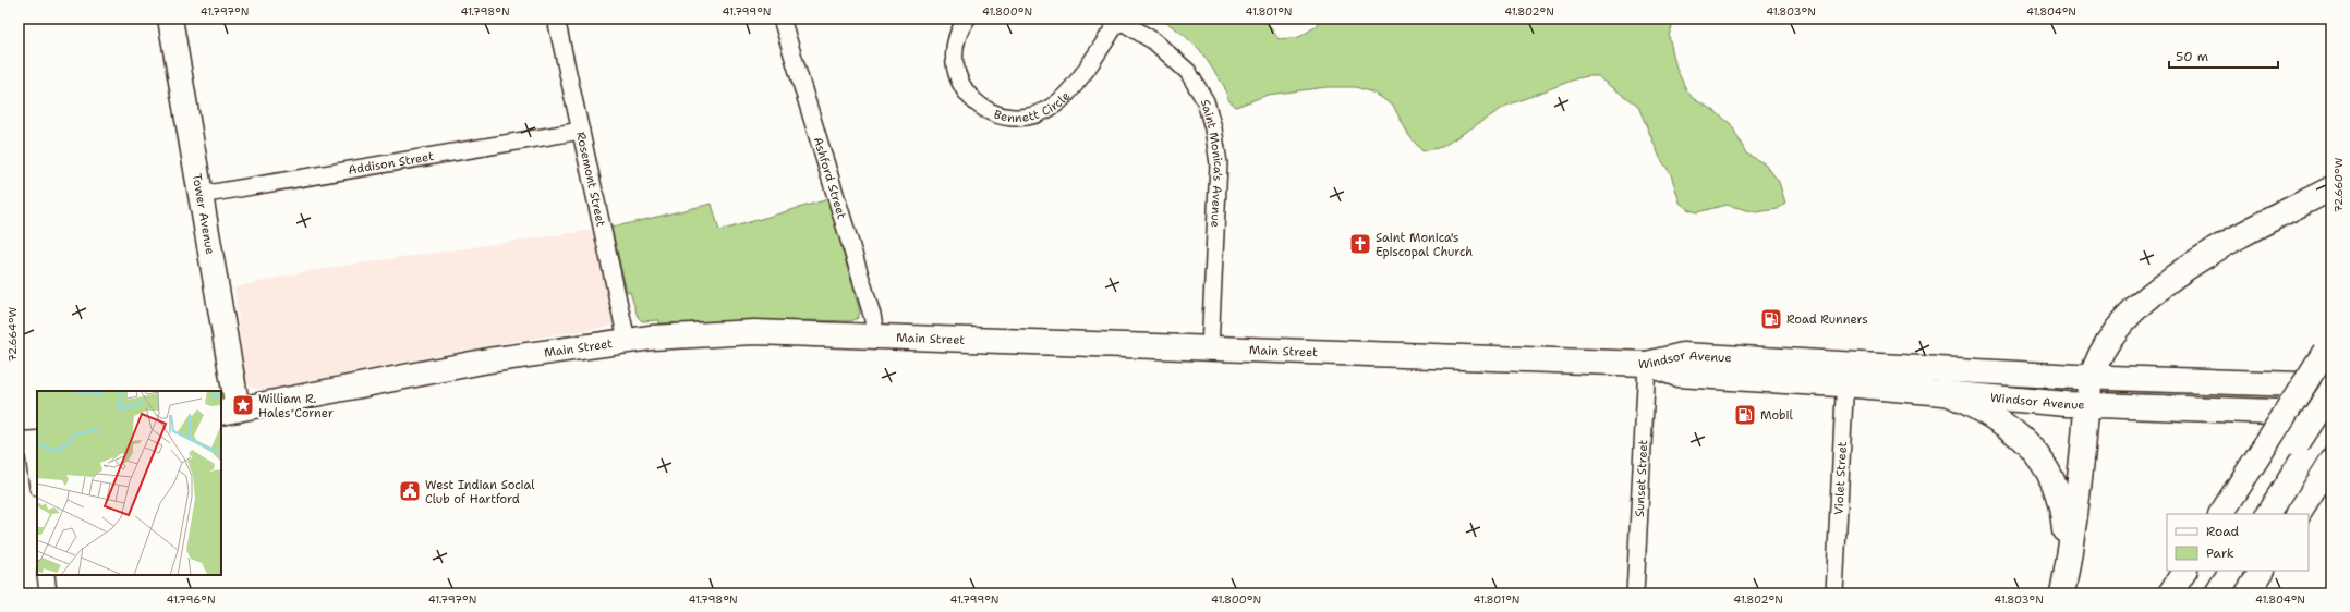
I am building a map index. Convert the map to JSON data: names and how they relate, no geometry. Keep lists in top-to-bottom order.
{
  "streets": {
    "main road": ["Tower Avenue", "Main Street", "Windsor Avenue"],
    "street": [
      "Bennett Circle",
      "Addison Street",
      "Saint Monica's Avenue",
      "Ashford Street",
      "Rosemont Street",
      "Sunset Street",
      "Violet Street"
    ]
  },
  "crossings": [
    ["Bennett Circle", "Saint Monica's Avenue"],
    ["Addison Street", "Rosemont Street"],
    ["Addison Street", "Tower Avenue"],
    ["Saint Monica's Avenue", "Main Street"],
    ["Ashford Street", "Main Street"],
    ["Rosemont Street", "Main Street"],
    ["Tower Avenue", "Main Street"],
    ["Main Street", "Windsor Avenue"],
    ["Main Street", "Sunset Street"],
    ["Windsor Avenue", "Sunset Street"],
    ["Windsor Avenue", "Violet Street"]
  ],
  "places": {
    "church": ["Saint Monica's Episcopal Church"],
    "fuel station": ["Road Runners", "Mobil"],
    "place": ["William R. Hales Corner"],
    "public building": ["West Indian Social Club of Hartford"]
  },
  "legend": ["Road", "Park"],
  "scale_bar": "50 m",
  "coordinates": [
    "41.797°N",
    "41.798°N",
    "41.799°N",
    "41.800°N",
    "41.801°N",
    "41.802°N",
    "41.803°N",
    "41.804°N",
    "72.660°W",
    "72.664°W",
    "41.796°N"
  ]
}
